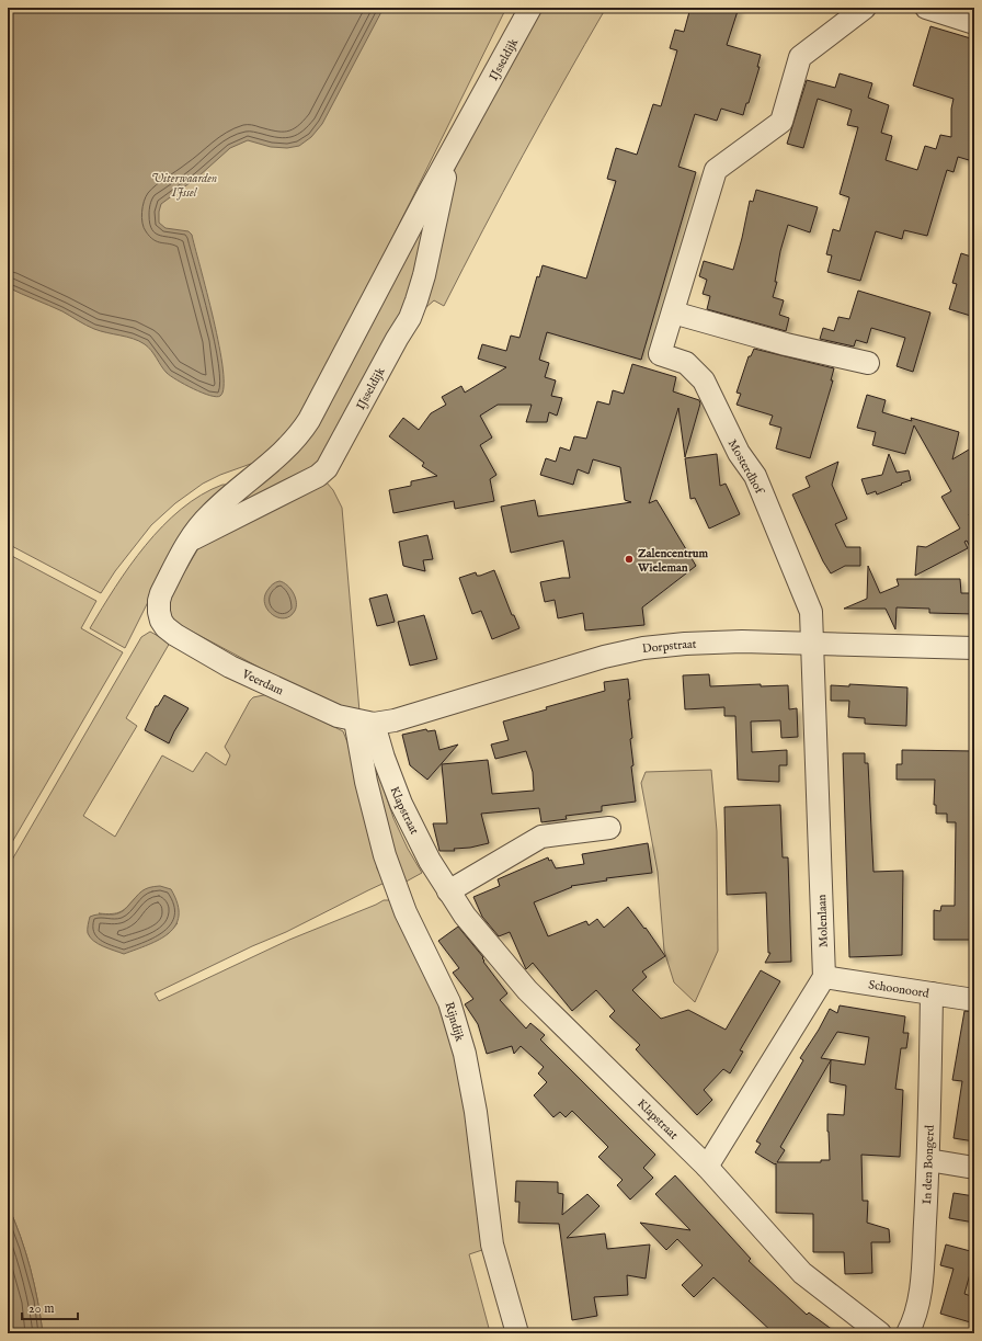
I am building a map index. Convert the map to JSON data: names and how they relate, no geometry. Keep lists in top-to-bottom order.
{
  "streets": {
    "street": [
      "IJsseldijk",
      "Mosterdhof",
      "Dorpstraat",
      "Veerdam",
      "Klapstraat",
      "Molenlaan",
      "Schoonoord",
      "Rijndijk",
      "In den Bongerd"
    ]
  },
  "crossings": [
    ["IJsseldijk", "Veerdam"],
    ["Mosterdhof", "Dorpstraat"],
    ["Mosterdhof", "Molenlaan"],
    ["Dorpstraat", "Veerdam"],
    ["Dorpstraat", "Klapstraat"],
    ["Dorpstraat", "Molenlaan"],
    ["Dorpstraat", "Rijndijk"],
    ["Veerdam", "Klapstraat"],
    ["Veerdam", "Rijndijk"],
    ["Klapstraat", "Rijndijk"],
    ["Molenlaan", "Schoonoord"],
    ["Schoonoord", "In den Bongerd"]
  ],
  "parks": ["Uiterwaarden IJssel"],
  "places": ["Zalencentrum Wieleman"],
  "scale_bar": "20 m"
}
